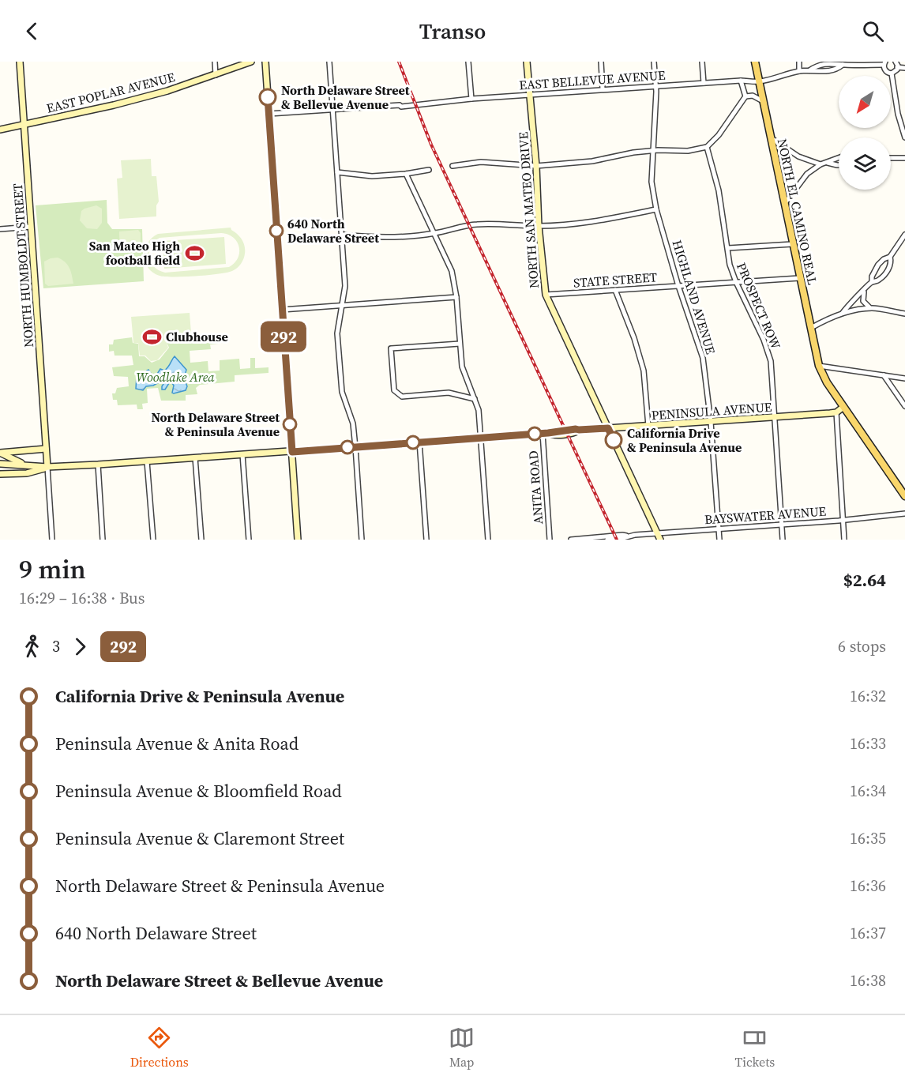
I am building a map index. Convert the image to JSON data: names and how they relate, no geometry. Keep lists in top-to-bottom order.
{
  "streets": {
    "main road": [
      "EAST POPLAR AVENUE",
      "NORTH SAN MATEO DRIVE",
      "NORTH EL CAMINO REAL",
      "NORTH HUMBOLDT STREET",
      "PENINSULA AVENUE"
    ],
    "street": [
      "EAST BELLEVUE AVENUE",
      "STATE STREET",
      "HIGHLAND AVENUE",
      "PROSPECT ROW",
      "ANITA ROAD",
      "BAYSWATER AVENUE"
    ]
  },
  "crossings": [
    ["EAST BELLEVUE AVENUE", "NORTH SAN MATEO DRIVE"],
    ["EAST BELLEVUE AVENUE", "NORTH EL CAMINO REAL"],
    ["EAST BELLEVUE AVENUE", "HIGHLAND AVENUE"],
    ["EAST POPLAR AVENUE", "NORTH HUMBOLDT STREET"],
    ["NORTH SAN MATEO DRIVE", "STATE STREET"],
    ["NORTH SAN MATEO DRIVE", "PENINSULA AVENUE"],
    ["NORTH SAN MATEO DRIVE", "BAYSWATER AVENUE"],
    ["NORTH EL CAMINO REAL", "STATE STREET"],
    ["NORTH HUMBOLDT STREET", "PENINSULA AVENUE"],
    ["STATE STREET", "HIGHLAND AVENUE"],
    ["STATE STREET", "PROSPECT ROW"],
    ["HIGHLAND AVENUE", "PENINSULA AVENUE"],
    ["HIGHLAND AVENUE", "BAYSWATER AVENUE"],
    ["PROSPECT ROW", "PENINSULA AVENUE"],
    ["PROSPECT ROW", "BAYSWATER AVENUE"],
    ["PENINSULA AVENUE", "ANITA ROAD"]
  ],
  "parks": ["Woodlake Area"],
  "places": {
    "other": [
      "North Delaware Street & Bellevue Avenue",
      "640 North Delaware Street",
      "North Delaware Street & Peninsula Avenue",
      "California Drive & Peninsula Avenue"
    ],
    "sports": ["San Mateo High football field", "Clubhouse"]
  },
  "lines": ["bus line 292"],
  "north": "bottom left",
  "page": {
    "header": "Transo",
    "on_map": "292",
    "heading": ["9 min", "16:29 – 16:38 · Bus", "$2.64"],
    "legs": ["3", "292", "6 stops"],
    "list": [
      {
        "name": "California Drive & Peninsula Avenue",
        "value": "16:32"
      },
      {
        "name": "Peninsula Avenue & Anita Road",
        "value": "16:33"
      },
      {
        "name": "Peninsula Avenue & Bloomfield Road",
        "value": "16:34"
      },
      {
        "name": "Peninsula Avenue & Claremont Street",
        "value": "16:35"
      },
      {
        "name": "North Delaware Street & Peninsula Avenue",
        "value": "16:36"
      },
      {
        "name": "640 North Delaware Street",
        "value": "16:37"
      },
      {
        "name": "North Delaware Street & Bellevue Avenue",
        "value": "16:38"
      }
    ],
    "tabs": ["Directions", "Map", "Tickets"]
  }
}
